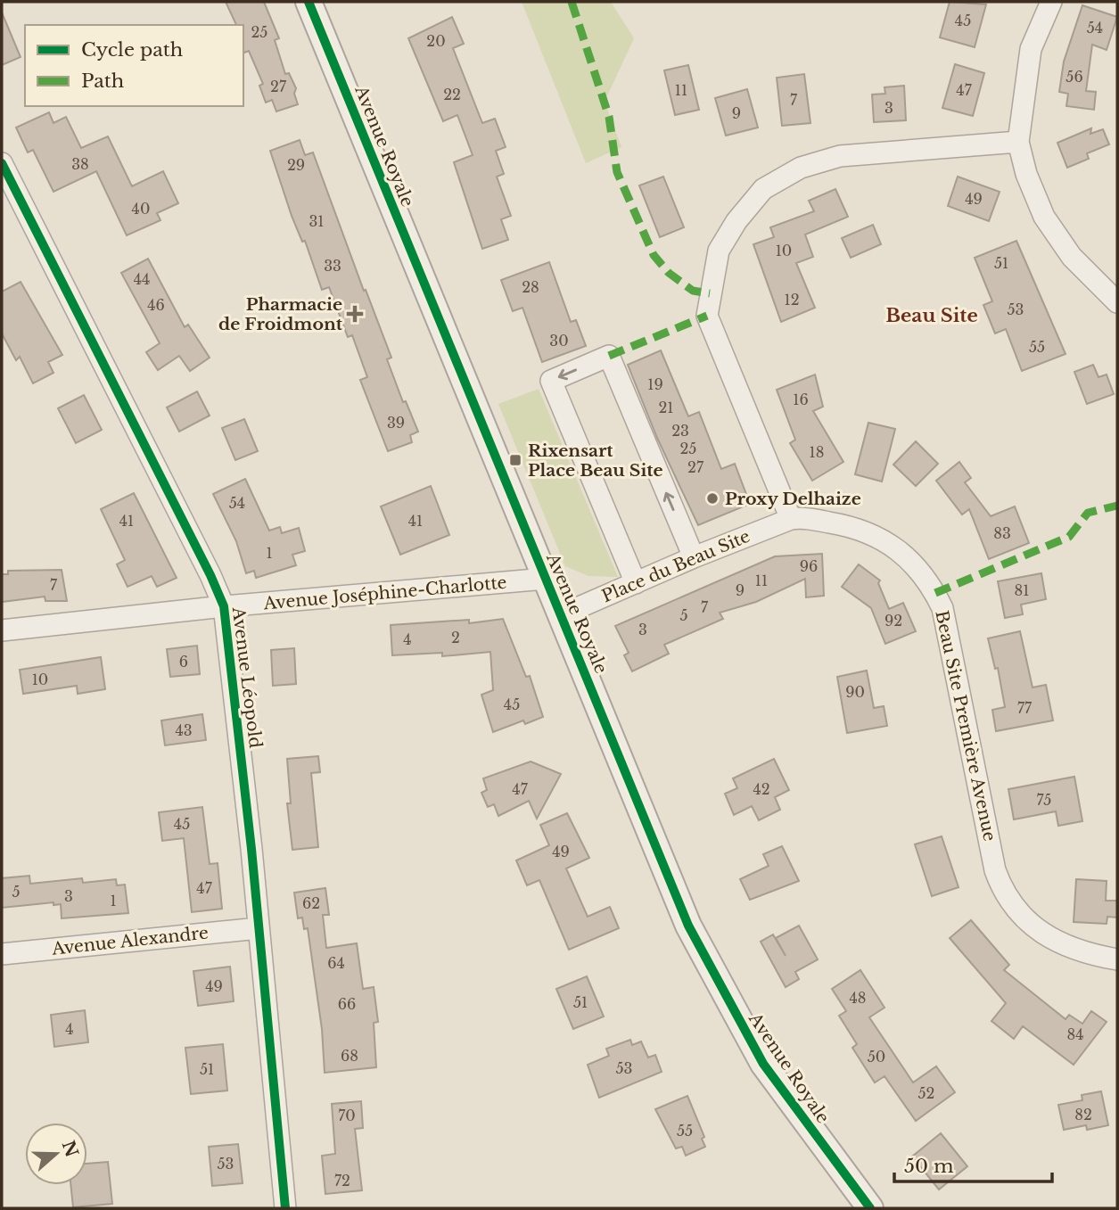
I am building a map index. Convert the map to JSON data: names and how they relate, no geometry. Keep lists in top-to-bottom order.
{
  "streets": {
    "street": [
      "Avenue Royale",
      "Place du Beau Site",
      "Avenue Joséphine-Charlotte",
      "Avenue Léopold",
      "Beau Site Première Avenue",
      "Avenue Alexandre"
    ]
  },
  "crossings": [
    ["Avenue Royale", "Place du Beau Site"],
    ["Avenue Royale", "Avenue Joséphine-Charlotte"],
    ["Place du Beau Site", "Beau Site Première Avenue"],
    ["Avenue Joséphine-Charlotte", "Avenue Léopold"],
    ["Avenue Léopold", "Avenue Alexandre"]
  ],
  "districts": ["Beau Site"],
  "places": {
    "health": ["Pharmacie de Froidmont"],
    "transit": ["Rixensart Place Beau Site"],
    "other": ["Proxy Delhaize"]
  },
  "house_numbers": [
    "45",
    "54",
    "25",
    "20",
    "56",
    "27",
    "11",
    "47",
    "22",
    "7",
    "3",
    "9",
    "38",
    "29",
    "49",
    "40",
    "31",
    "10",
    "51",
    "33",
    "44",
    "28",
    "12",
    "46",
    "53",
    "30",
    "55",
    "19",
    "16",
    "21",
    "39",
    "23",
    "25",
    "18",
    "27",
    "54",
    "41",
    "41",
    "83",
    "1",
    "96",
    "11",
    "7",
    "9",
    "81",
    "7",
    "5",
    "92",
    "3",
    "2",
    "4",
    "6",
    "10",
    "90",
    "45",
    "77",
    "43",
    "47",
    "42",
    "75",
    "45",
    "49",
    "47",
    "5",
    "3",
    "1",
    "62",
    "64",
    "49",
    "48",
    "51",
    "66",
    "4",
    "84",
    "68",
    "50",
    "53",
    "51",
    "52",
    "82",
    "70",
    "55",
    "53",
    "72"
  ],
  "legend": ["Cycle path", "Path"],
  "scale_bar": "50 m",
  "north": "right"
}
